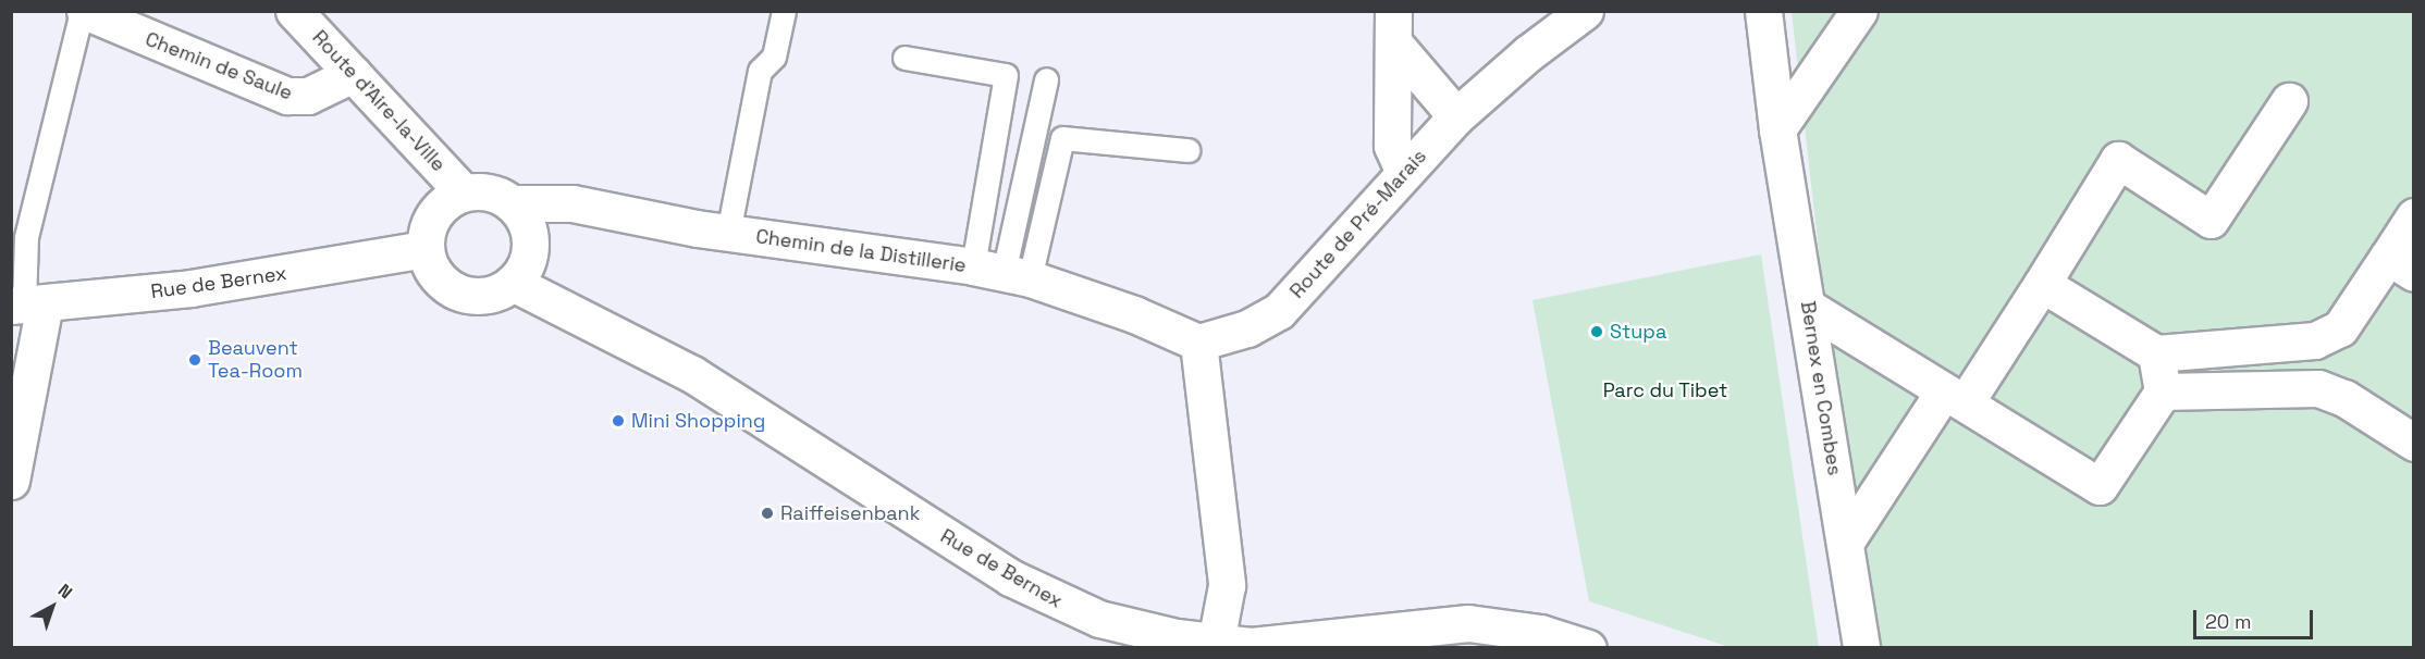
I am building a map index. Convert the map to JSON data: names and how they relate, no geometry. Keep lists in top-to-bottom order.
{
  "streets": {
    "street": [
      "Chemin de Saule",
      "Route d'Aire-la-Ville",
      "Route de Pré-Marais",
      "Chemin de la Distillerie",
      "Rue de Bernex",
      "Bernex en Combes"
    ]
  },
  "crossings": [
    ["Chemin de Saule", "Route d'Aire-la-Ville"],
    ["Route d'Aire-la-Ville", "Chemin de la Distillerie"],
    ["Route d'Aire-la-Ville", "Rue de Bernex"],
    ["Route de Pré-Marais", "Chemin de la Distillerie"],
    ["Chemin de la Distillerie", "Rue de Bernex"]
  ],
  "parks": ["Parc du Tibet"],
  "places": [
    "Stupa",
    "Beauvent Tea-Room",
    "Mini Shopping",
    "Raiffeisenbank"
  ],
  "scale_bar": "20 m",
  "north": "top right"
}
